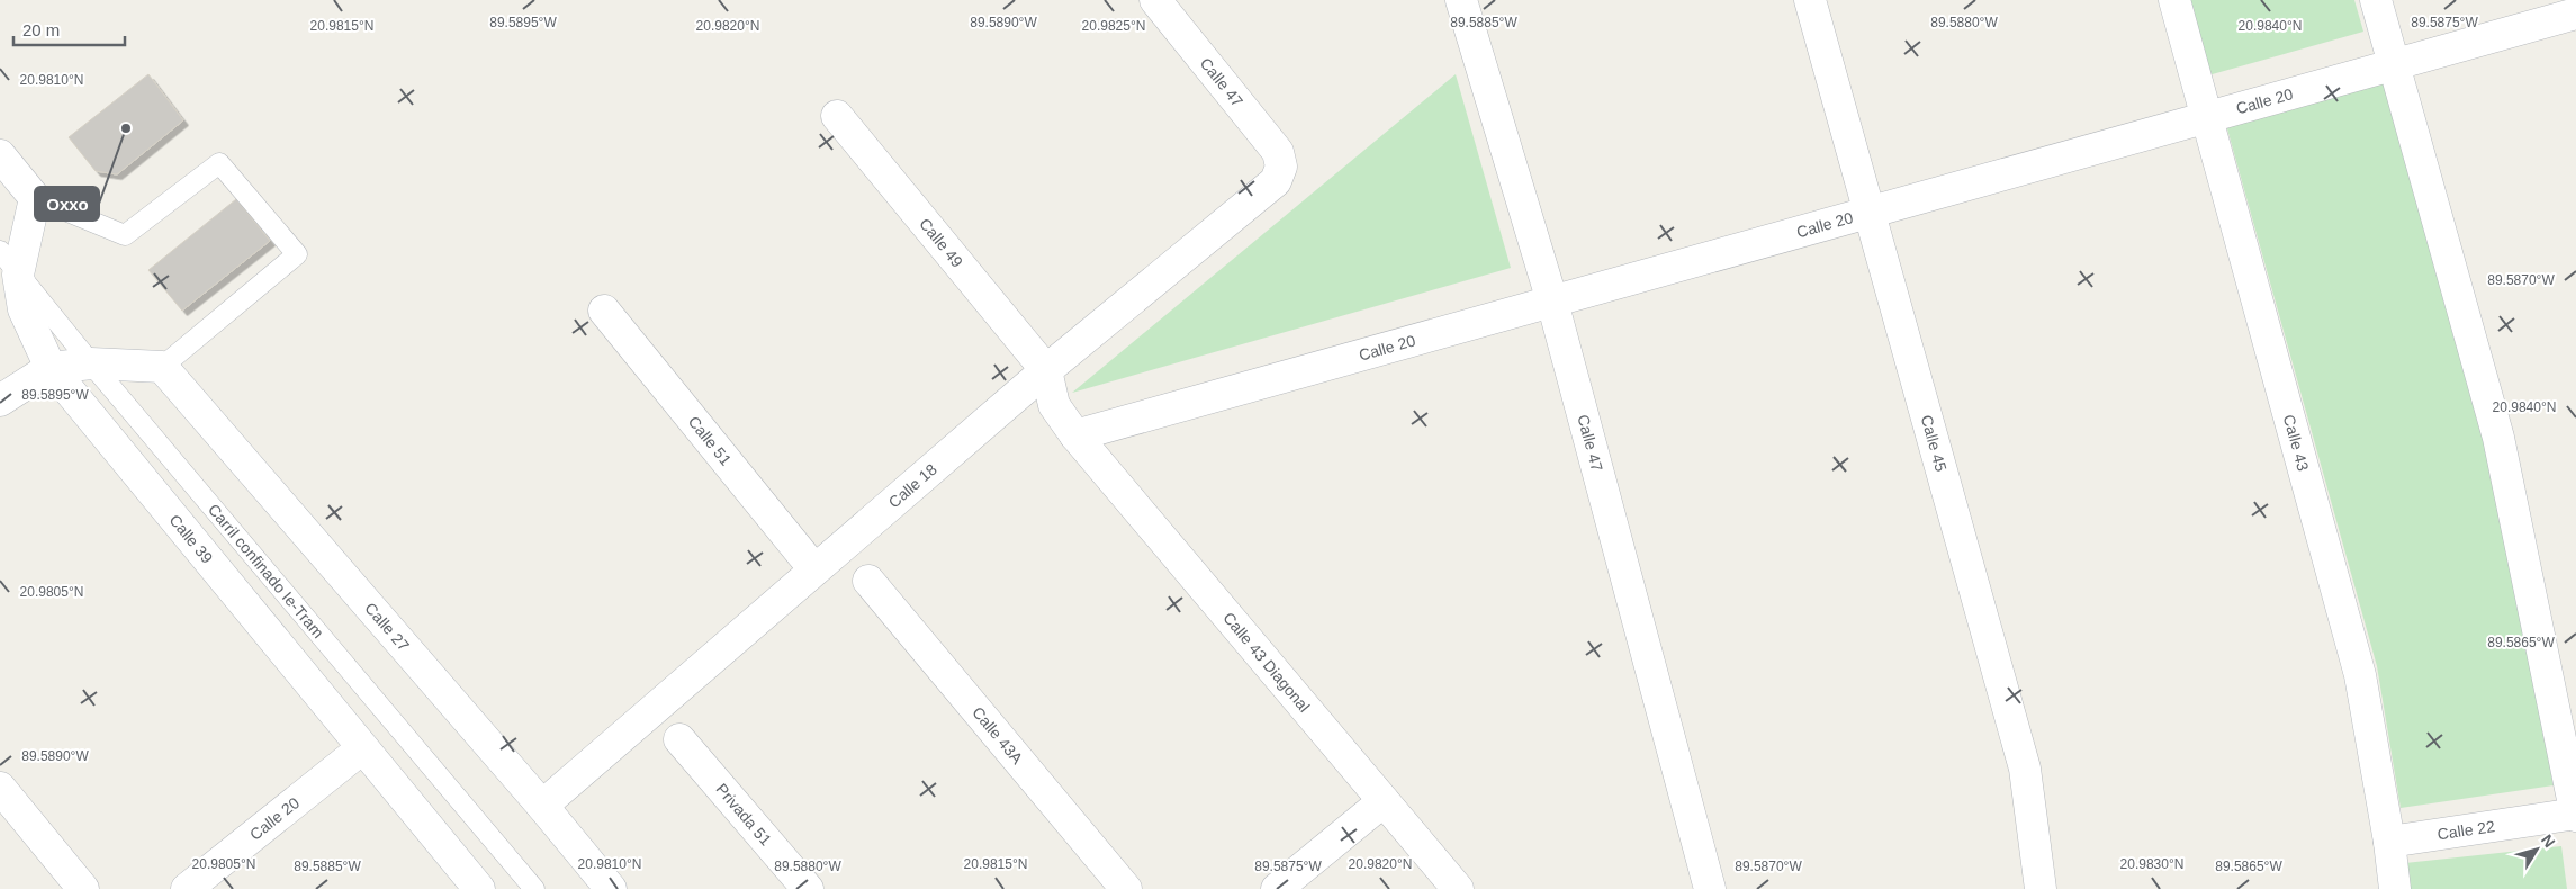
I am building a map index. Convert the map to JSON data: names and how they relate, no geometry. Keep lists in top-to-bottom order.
{
  "streets": {
    "street": [
      "Calle 47",
      "Calle 20",
      "Calle 49",
      "Calle 51",
      "Calle 45",
      "Calle 43",
      "Calle 18",
      "Calle 39",
      "Calle 27",
      "Calle 43 Diagonal",
      "Calle 43A",
      "Privada 51",
      "Calle 22"
    ],
    "lane": ["Carril confinado Ie-Tram"]
  },
  "crossings": [
    ["Calle 47", "Calle 20"],
    ["Calle 47", "Calle 18"],
    ["Calle 20", "Calle 45"],
    ["Calle 20", "Calle 43"],
    ["Calle 20", "Calle 39"],
    ["Calle 20", "Calle 43 Diagonal"],
    ["Calle 49", "Calle 18"],
    ["Calle 49", "Calle 43 Diagonal"],
    ["Calle 51", "Calle 18"],
    ["Calle 43", "Calle 22"],
    ["Calle 18", "Calle 27"],
    ["Calle 18", "Calle 43 Diagonal"],
    ["Calle 39", "Carril confinado Ie-Tram"]
  ],
  "places": ["Oxxo"],
  "scale_bar": "20 m",
  "north": "top right",
  "coordinates": [
    "89.5895°W",
    "89.5890°W",
    "89.5885°W",
    "89.5880°W",
    "89.5875°W",
    "20.9815°N",
    "20.9820°N",
    "20.9825°N",
    "20.9840°N",
    "20.9810°N",
    "89.5870°W",
    "20.9805°N",
    "89.5865°W",
    "20.9830°N"
  ]
}
